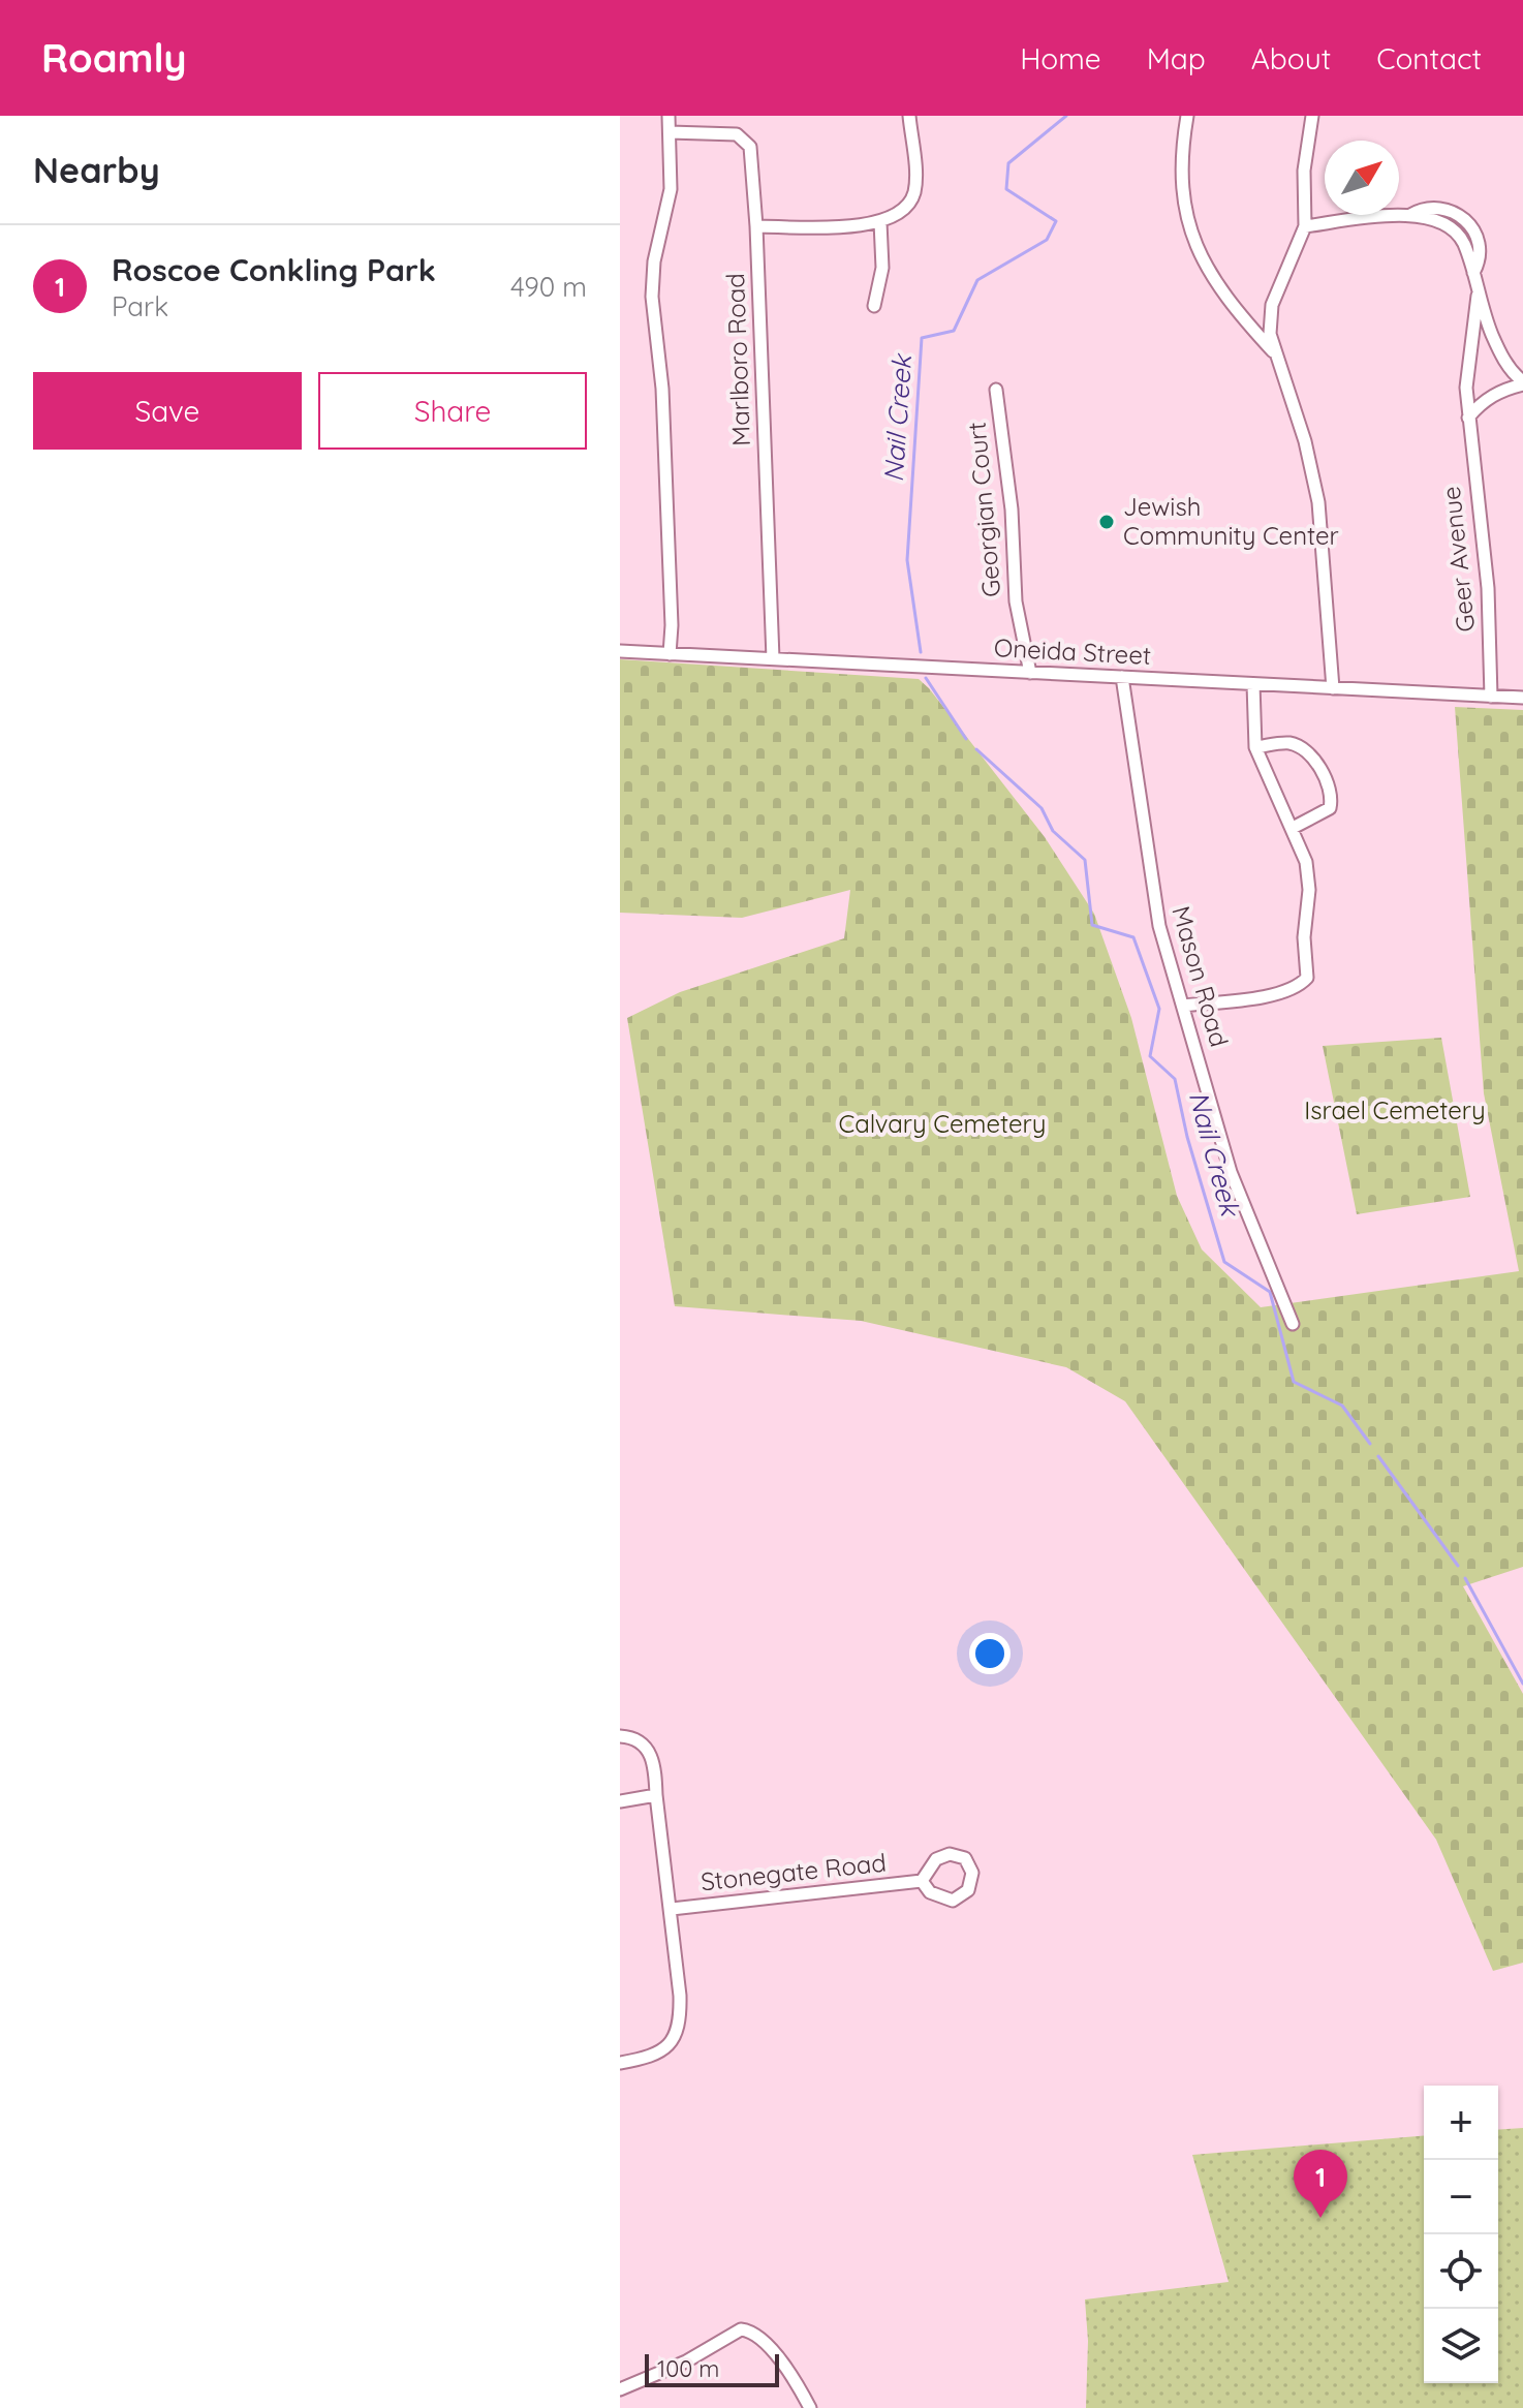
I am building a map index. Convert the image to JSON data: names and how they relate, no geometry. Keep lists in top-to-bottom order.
{
  "streets": {
    "street": [
      "Marlboro Road",
      "Georgian Court",
      "Geer Avenue",
      "Oneida Street",
      "Mason Road",
      "Stonegate Road"
    ]
  },
  "crossings": [
    ["Marlboro Road", "Oneida Street"],
    ["Georgian Court", "Oneida Street"],
    ["Geer Avenue", "Oneida Street"],
    ["Oneida Street", "Mason Road"]
  ],
  "water": ["Nail Creek"],
  "parks": ["Israel Cemetery", "Calvary Cemetery"],
  "places": ["Jewish Community Center"],
  "scale_bar": "100 m",
  "north": "top right",
  "page": {
    "header": "Roamly",
    "nav": [
      "Home",
      "Map",
      "About",
      "Contact"
    ],
    "heading": "Nearby",
    "list": [
      {
        "mark": "1",
        "name": "Roscoe Conkling Park",
        "note": "Park",
        "value": "490 m"
      }
    ],
    "buttons": ["Save", "Share"],
    "map_buttons": ["+", "−"],
    "pins": "1",
    "scale": "100 m"
  }
}
